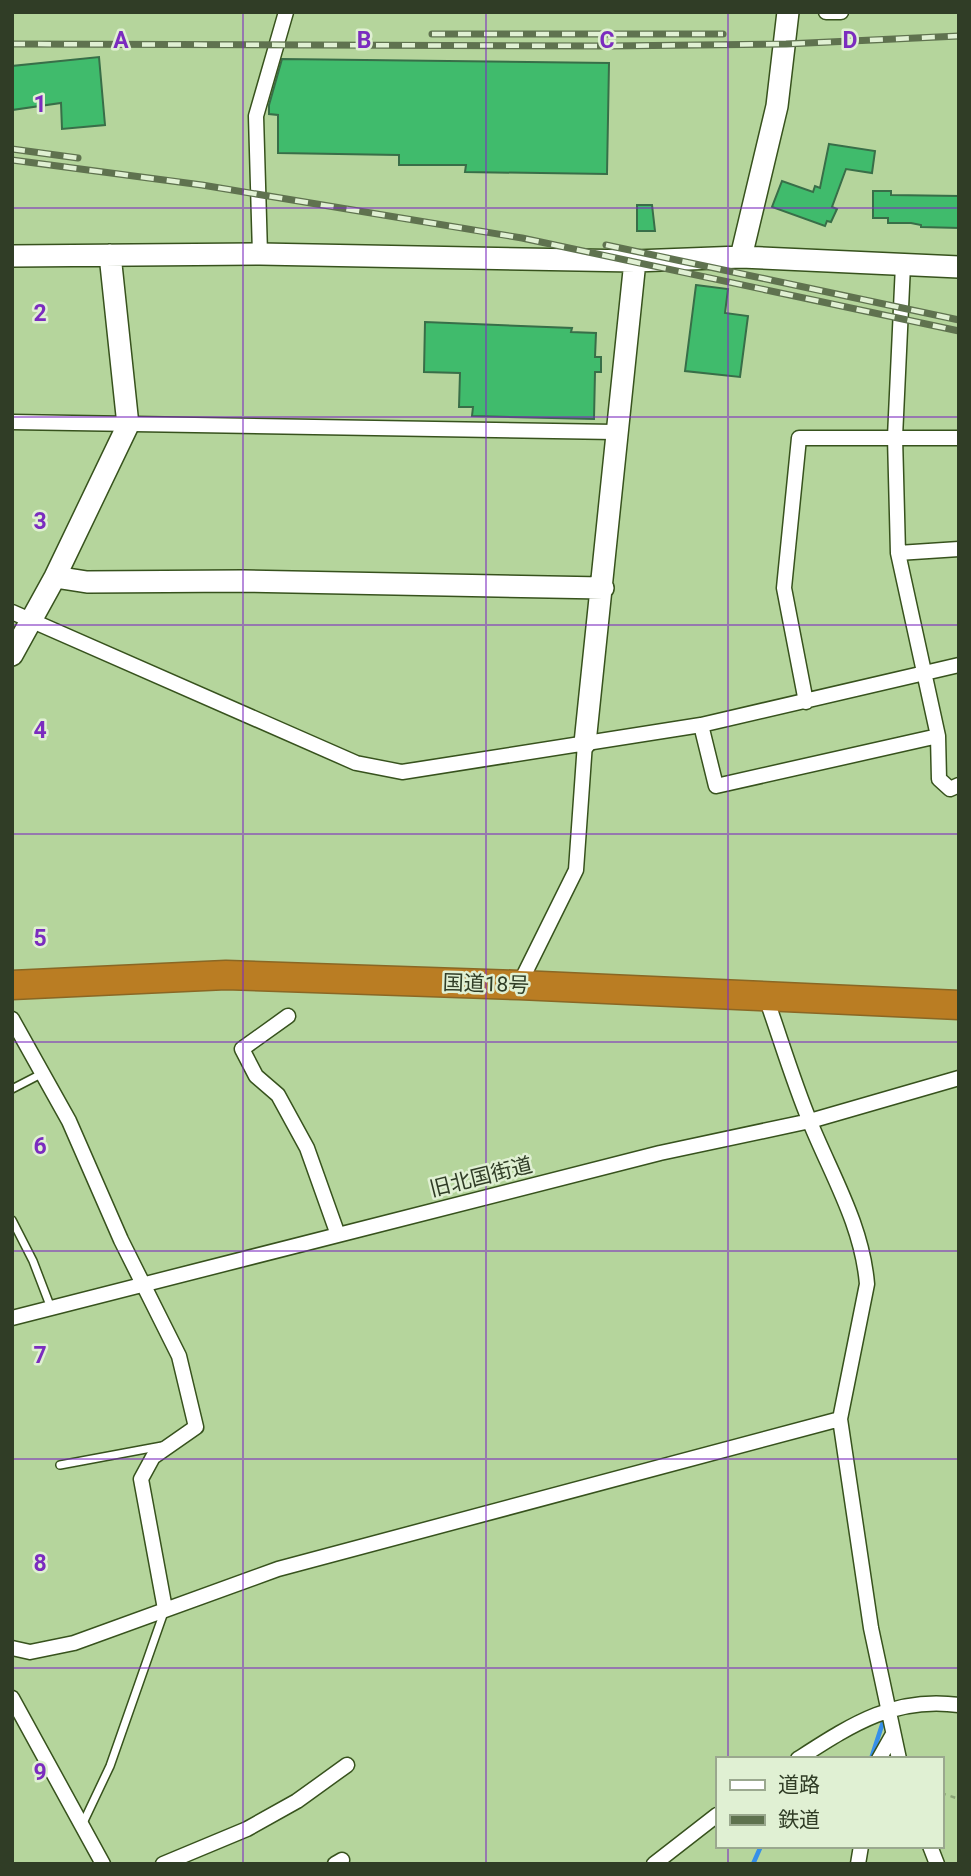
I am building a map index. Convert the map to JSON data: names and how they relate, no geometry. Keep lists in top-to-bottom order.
{
  "streets": {
    "highway": ["国道18号"],
    "street": ["旧北国街道"]
  },
  "legend": ["道路", "鉄道"],
  "grid": {
    "columns": [
      "A",
      "B",
      "C",
      "D"
    ],
    "rows": [
      "1",
      "2",
      "3",
      "4",
      "5",
      "6",
      "7",
      "8",
      "9"
    ]
  }
}
